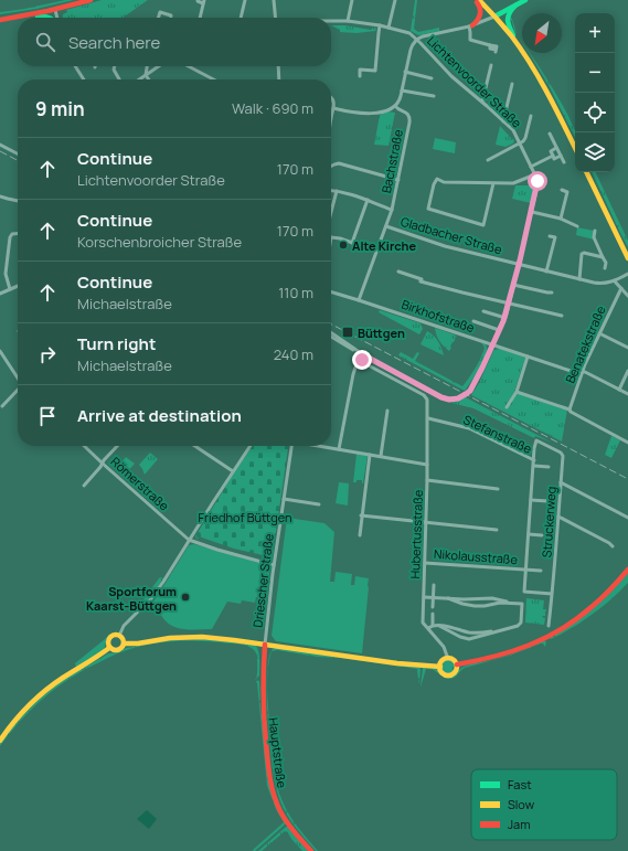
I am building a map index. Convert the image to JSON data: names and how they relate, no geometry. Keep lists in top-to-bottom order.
{
  "streets": {
    "main road": ["Hauptstraße"],
    "street": [
      "Lichtenvoorder Straße",
      "Bachstraße",
      "Gladbacher Straße",
      "Birkhofstraße",
      "Benatekstraße",
      "Stefanstraße",
      "Römerstraße",
      "Struckerweg",
      "Hubertusstraße",
      "Nikolausstraße",
      "Driescher Straße"
    ]
  },
  "crossings": [
    ["Lichtenvoorder Straße", "Gladbacher Straße"],
    ["Lichtenvoorder Straße", "Birkhofstraße"],
    ["Lichtenvoorder Straße", "Hubertusstraße"],
    ["Bachstraße", "Gladbacher Straße"],
    ["Bachstraße", "Birkhofstraße"],
    ["Birkhofstraße", "Benatekstraße"],
    ["Stefanstraße", "Struckerweg"],
    ["Stefanstraße", "Hubertusstraße"],
    ["Hubertusstraße", "Nikolausstraße"],
    ["Driescher Straße", "Hauptstraße"]
  ],
  "parks": ["Friedhof Büttgen"],
  "places": {
    "other": ["Alte Kirche", "Sportforum Kaarst-Büttgen"],
    "transit": ["Büttgen"]
  },
  "legend": ["Fast", "Slow", "Jam"],
  "north": "bottom left",
  "page": {
    "map_buttons": ["+", "−"],
    "search": "Search here",
    "heading": ["9 min", "Walk · 690 m"],
    "list": [
      ["Continue", "Lichtenvoorder Straße", "170 m"],
      ["Continue", "Korschenbroicher Straße", "170 m"],
      ["Continue", "Michaelstraße", "110 m"],
      ["Turn right", "Michaelstraße", "240 m"],
      "Arrive at destination"
    ]
  }
}
